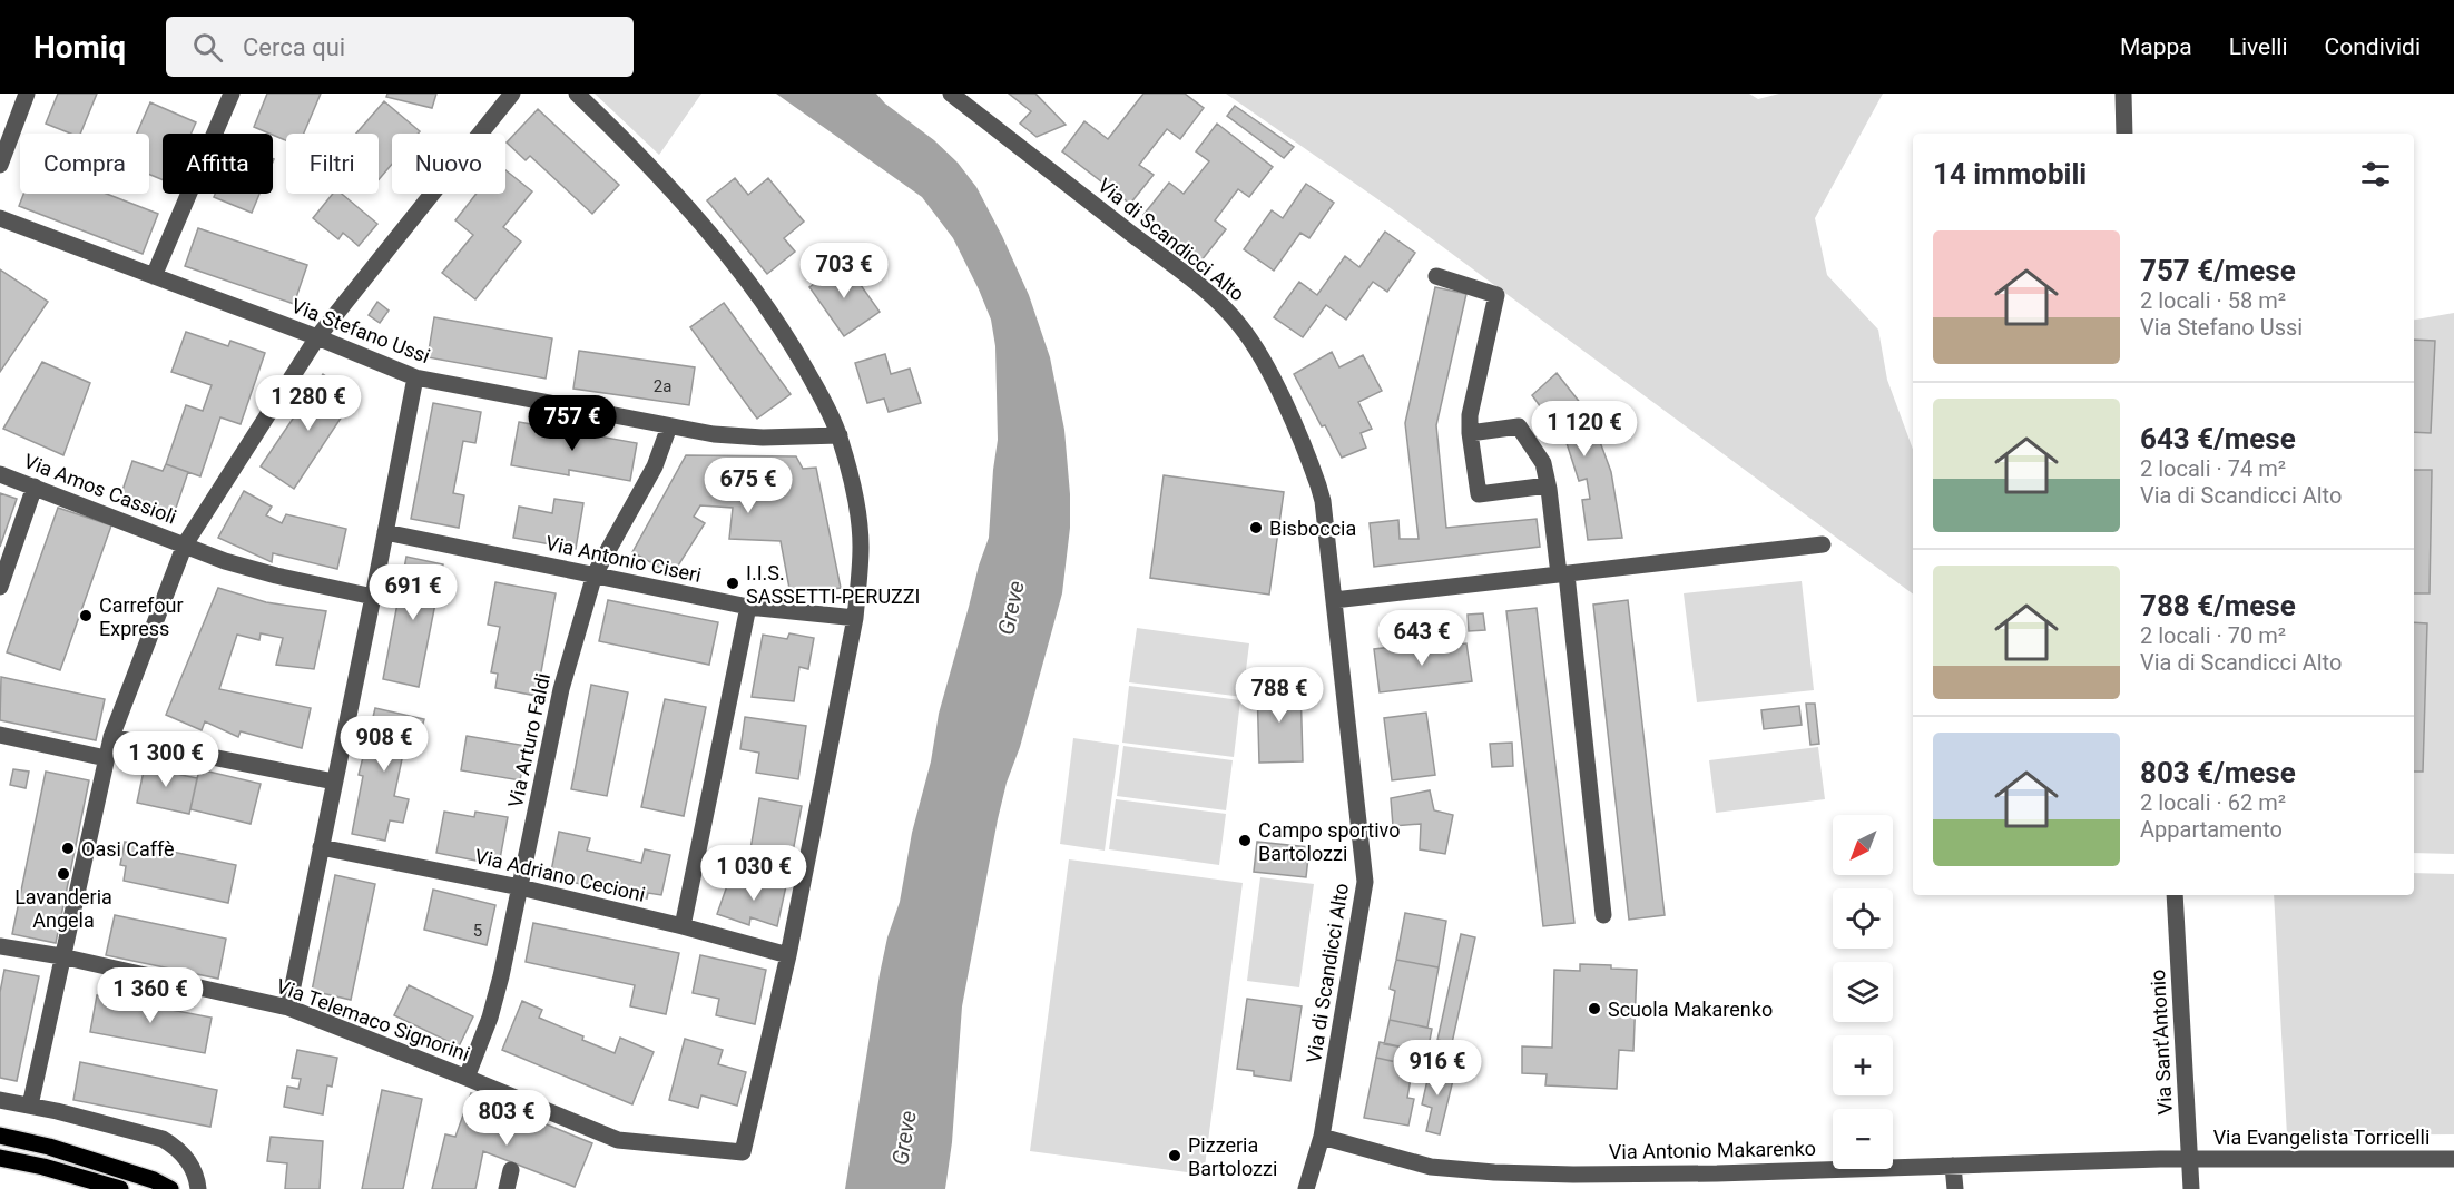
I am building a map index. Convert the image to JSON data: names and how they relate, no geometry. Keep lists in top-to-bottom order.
{
  "streets": {
    "street": [
      "Via di Scandicci Alto",
      "Via Stefano Ussi",
      "Via Amos Cassioli",
      "Via Antonio Ciseri",
      "Via Arturo Faldi",
      "Via Adriano Cecioni",
      "Via Telemaco Signorini",
      "Via Sant'Antonio",
      "Via Evangelista Torricelli",
      "Via Antonio Makarenko"
    ]
  },
  "crossings": [
    ["Via di Scandicci Alto", "Via Antonio Makarenko"],
    ["Via Stefano Ussi", "Via Arturo Faldi"],
    ["Via Antonio Ciseri", "Via Arturo Faldi"],
    ["Via Arturo Faldi", "Via Adriano Cecioni"],
    ["Via Arturo Faldi", "Via Telemaco Signorini"],
    ["Via Adriano Cecioni", "Via Telemaco Signorini"],
    ["Via Sant'Antonio", "Via Evangelista Torricelli"],
    ["Via Sant'Antonio", "Via Antonio Makarenko"],
    ["Via Evangelista Torricelli", "Via Antonio Makarenko"]
  ],
  "water": ["Greve"],
  "places": [
    "Bisboccia",
    "I.I.S. SASSETTI-PERUZZI",
    "Carrefour Express",
    "Campo sportivo Bartolozzi",
    "Oasi Caffè",
    "Lavanderia Angela",
    "Scuola Makarenko",
    "Pizzeria Bartolozzi"
  ],
  "house_numbers": ["2a", "5"],
  "north": "bottom left",
  "page": {
    "header": "Homiq",
    "search": "Cerca qui",
    "nav": ["Mappa", "Livelli", "Condividi"],
    "chip": [
      "Compra",
      "Affitta",
      "Filtri",
      "Nuovo"
    ],
    "heading": "14 immobili",
    "list": [
      {
        "name": "757 €/mese",
        "note": "2 locali · 58 m² · Via Stefano Ussi"
      },
      {
        "name": "643 €/mese",
        "note": "2 locali · 74 m² · Via di Scandicci Alto"
      },
      {
        "name": "788 €/mese",
        "note": "2 locali · 70 m² · Via di Scandicci Alto"
      },
      {
        "name": "803 €/mese",
        "note": "2 locali · 62 m² · Appartamento"
      }
    ],
    "price": [
      "703 €",
      "1 280 €",
      "757 €",
      "1 120 €",
      "675 €",
      "691 €",
      "643 €",
      "788 €",
      "908 €",
      "1 300 €",
      "1 030 €",
      "1 360 €",
      "916 €",
      "803 €"
    ],
    "map_buttons": ["+", "−"]
  }
}
